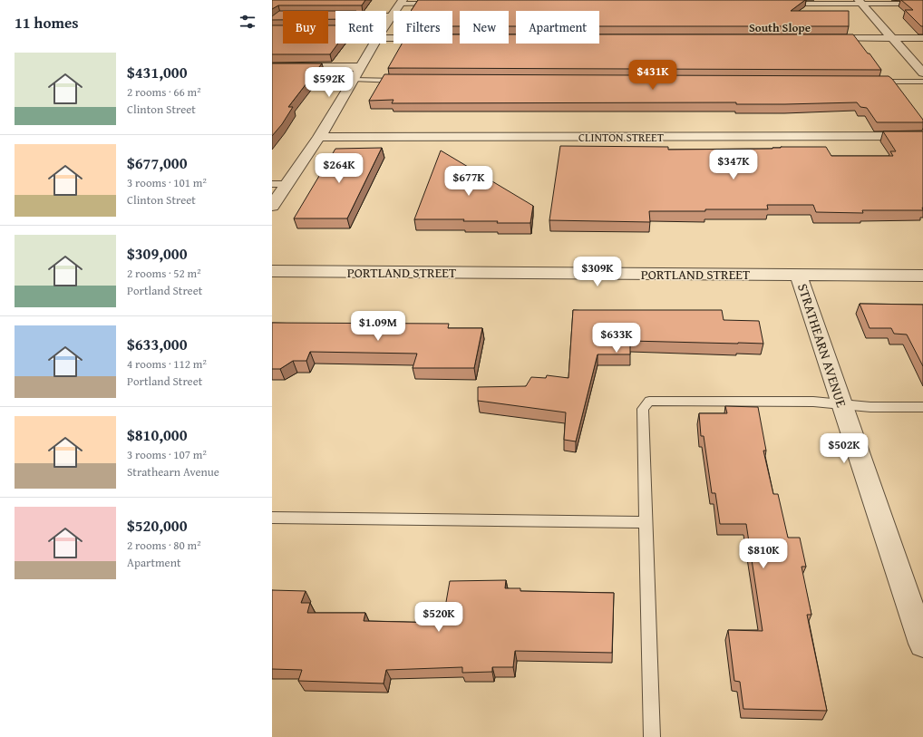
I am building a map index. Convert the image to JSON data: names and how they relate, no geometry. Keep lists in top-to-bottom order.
{
  "streets": {
    "street": ["CLINTON STREET", "PORTLAND STREET", "STRATHEARN AVENUE"]
  },
  "crossings": [
    ["PORTLAND STREET", "STRATHEARN AVENUE"]
  ],
  "districts": ["South Slope"],
  "page": {
    "heading": "11 homes",
    "chip": [
      "Buy",
      "Rent",
      "Filters",
      "New",
      "Apartment"
    ],
    "list": [
      {
        "name": "$431,000",
        "note": "2 rooms · 66 m² · Clinton Street"
      },
      {
        "name": "$677,000",
        "note": "3 rooms · 101 m² · Clinton Street"
      },
      {
        "name": "$309,000",
        "note": "2 rooms · 52 m² · Portland Street"
      },
      {
        "name": "$633,000",
        "note": "4 rooms · 112 m² · Portland Street"
      },
      {
        "name": "$810,000",
        "note": "3 rooms · 107 m² · Strathearn Avenue"
      },
      {
        "name": "$520,000",
        "note": "2 rooms · 80 m² · Apartment"
      }
    ],
    "price": [
      "$431K",
      "$592K",
      "$347K",
      "$264K",
      "$677K",
      "$309K",
      "$1.09M",
      "$633K",
      "$502K",
      "$810K",
      "$520K"
    ]
  }
}
